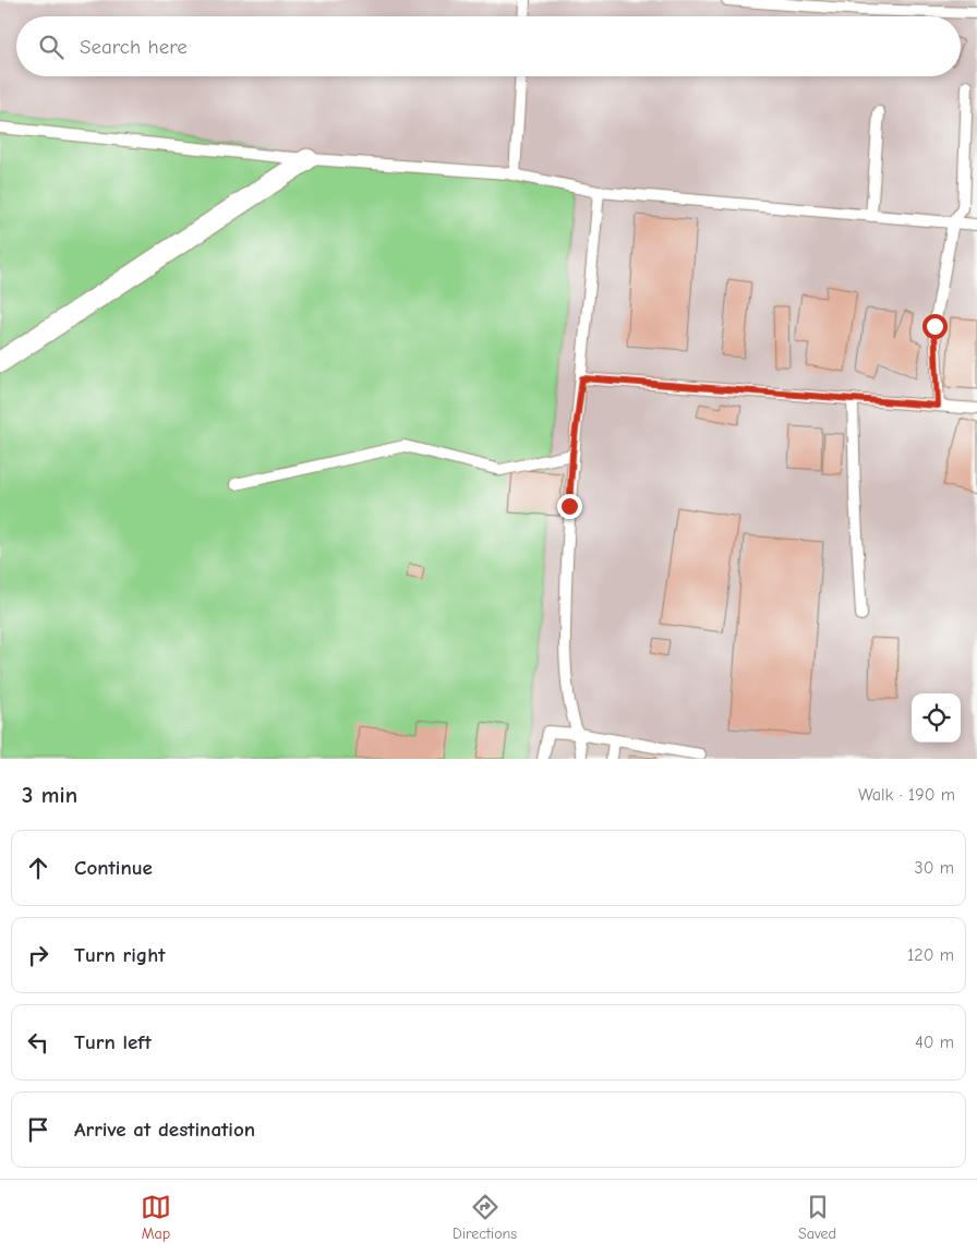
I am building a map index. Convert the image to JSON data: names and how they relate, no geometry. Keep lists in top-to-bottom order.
{
  "page": {
    "search": "Search here",
    "heading": ["3 min", "Walk · 190 m"],
    "list": [
      ["Continue", "30 m"],
      ["Turn right", "120 m"],
      ["Turn left", "40 m"],
      "Arrive at destination"
    ],
    "nav": ["Map", "Directions", "Saved"]
  }
}
